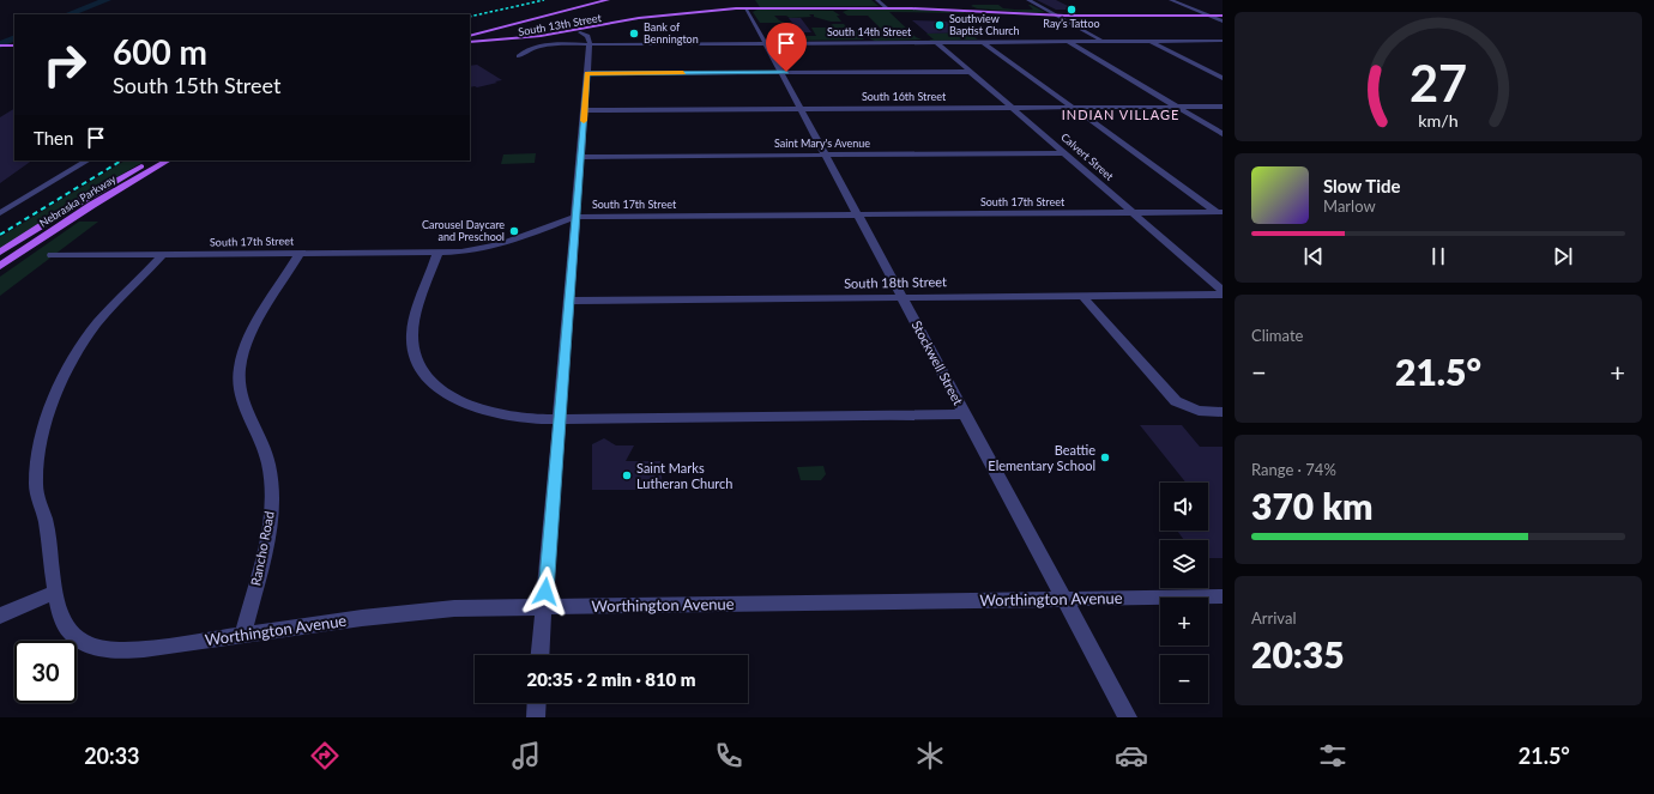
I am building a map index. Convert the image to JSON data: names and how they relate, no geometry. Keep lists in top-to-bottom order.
{
  "streets": {
    "main road": ["South 13th Street", "Nebraska Parkway"],
    "street": [
      "South 14th Street",
      "South 16th Street",
      "Saint Mary's Avenue",
      "Calvert Street",
      "South 17th Street",
      "South 18th Street",
      "Stockwell Street",
      "Rancho Road",
      "Worthington Avenue"
    ]
  },
  "crossings": [
    ["South 13th Street", "Stockwell Street"],
    ["South 14th Street", "Calvert Street"],
    ["South 14th Street", "Stockwell Street"],
    ["South 16th Street", "Calvert Street"],
    ["South 16th Street", "Stockwell Street"],
    ["Saint Mary's Avenue", "Calvert Street"],
    ["Saint Mary's Avenue", "Stockwell Street"],
    ["Calvert Street", "South 17th Street"],
    ["South 17th Street", "Stockwell Street"],
    ["South 17th Street", "Rancho Road"],
    ["South 17th Street", "Worthington Avenue"],
    ["South 18th Street", "Stockwell Street"],
    ["Stockwell Street", "Worthington Avenue"],
    ["Rancho Road", "Worthington Avenue"]
  ],
  "districts": ["INDIAN VILLAGE"],
  "places": [
    "Ray’s Tattoo",
    "Southview Baptist Church",
    "Bank of Bennington",
    "Carousel Daycare and Preschool",
    "Beattie Elementary School",
    "Saint Marks Lutheran Church"
  ],
  "page": {
    "turn": ["600 m", "South 15th Street"],
    "then": "Then",
    "song": ["Slow Tide", "Marlow"],
    "tile": [
      "Climate",
      ["Range · 74%", "370 km"],
      ["Arrival", "20:35"]
    ],
    "heat": ["−", "21.5°", "+"],
    "map_buttons": ["+", "−"],
    "limit": "30",
    "trip": "20:35 · 2 min · 810 m",
    "tabs": ["20:33", "21.5°"],
    "gauge": ["27", "km/h"]
  }
}
